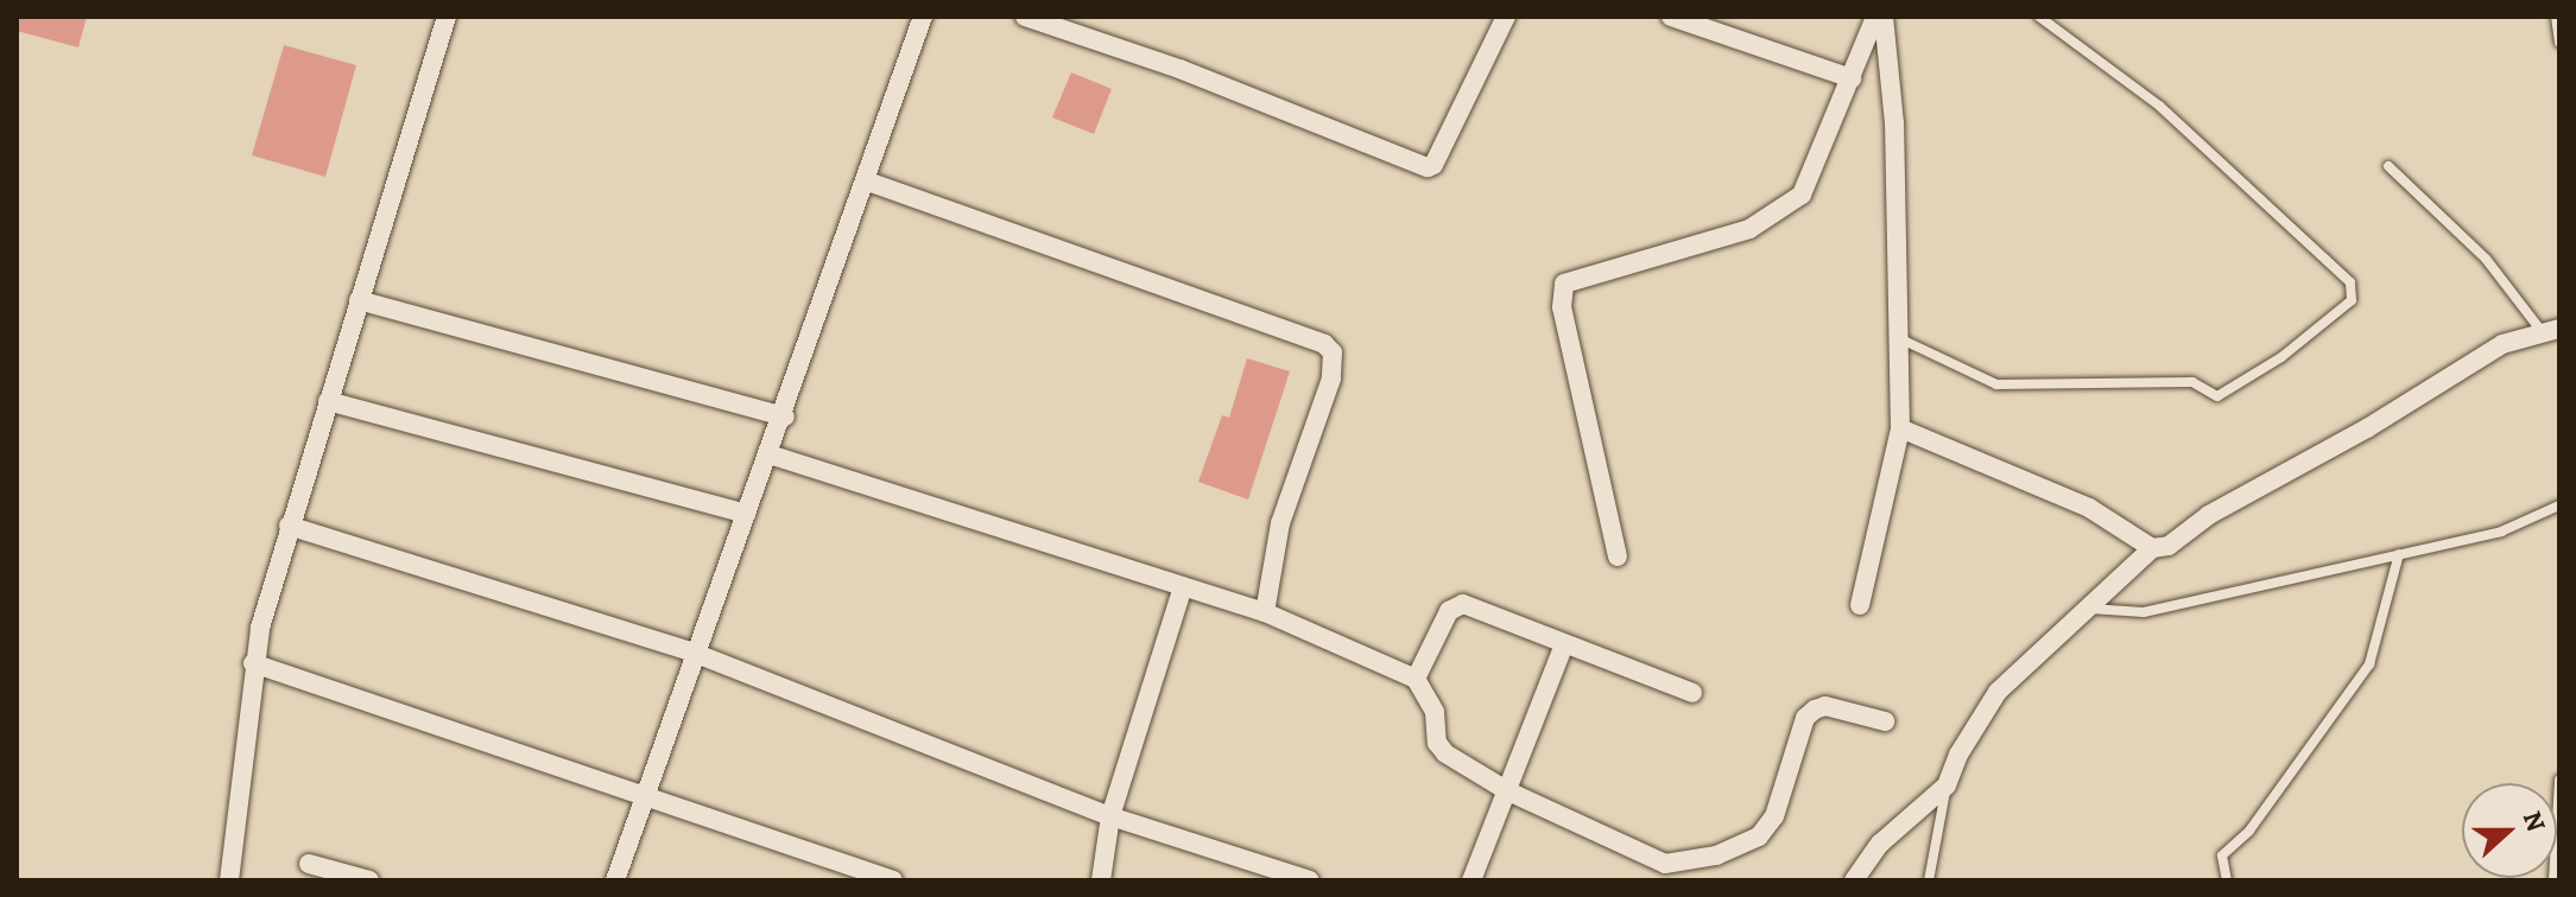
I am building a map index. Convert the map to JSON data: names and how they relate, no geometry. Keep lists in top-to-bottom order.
{
  "north": "right"
}
